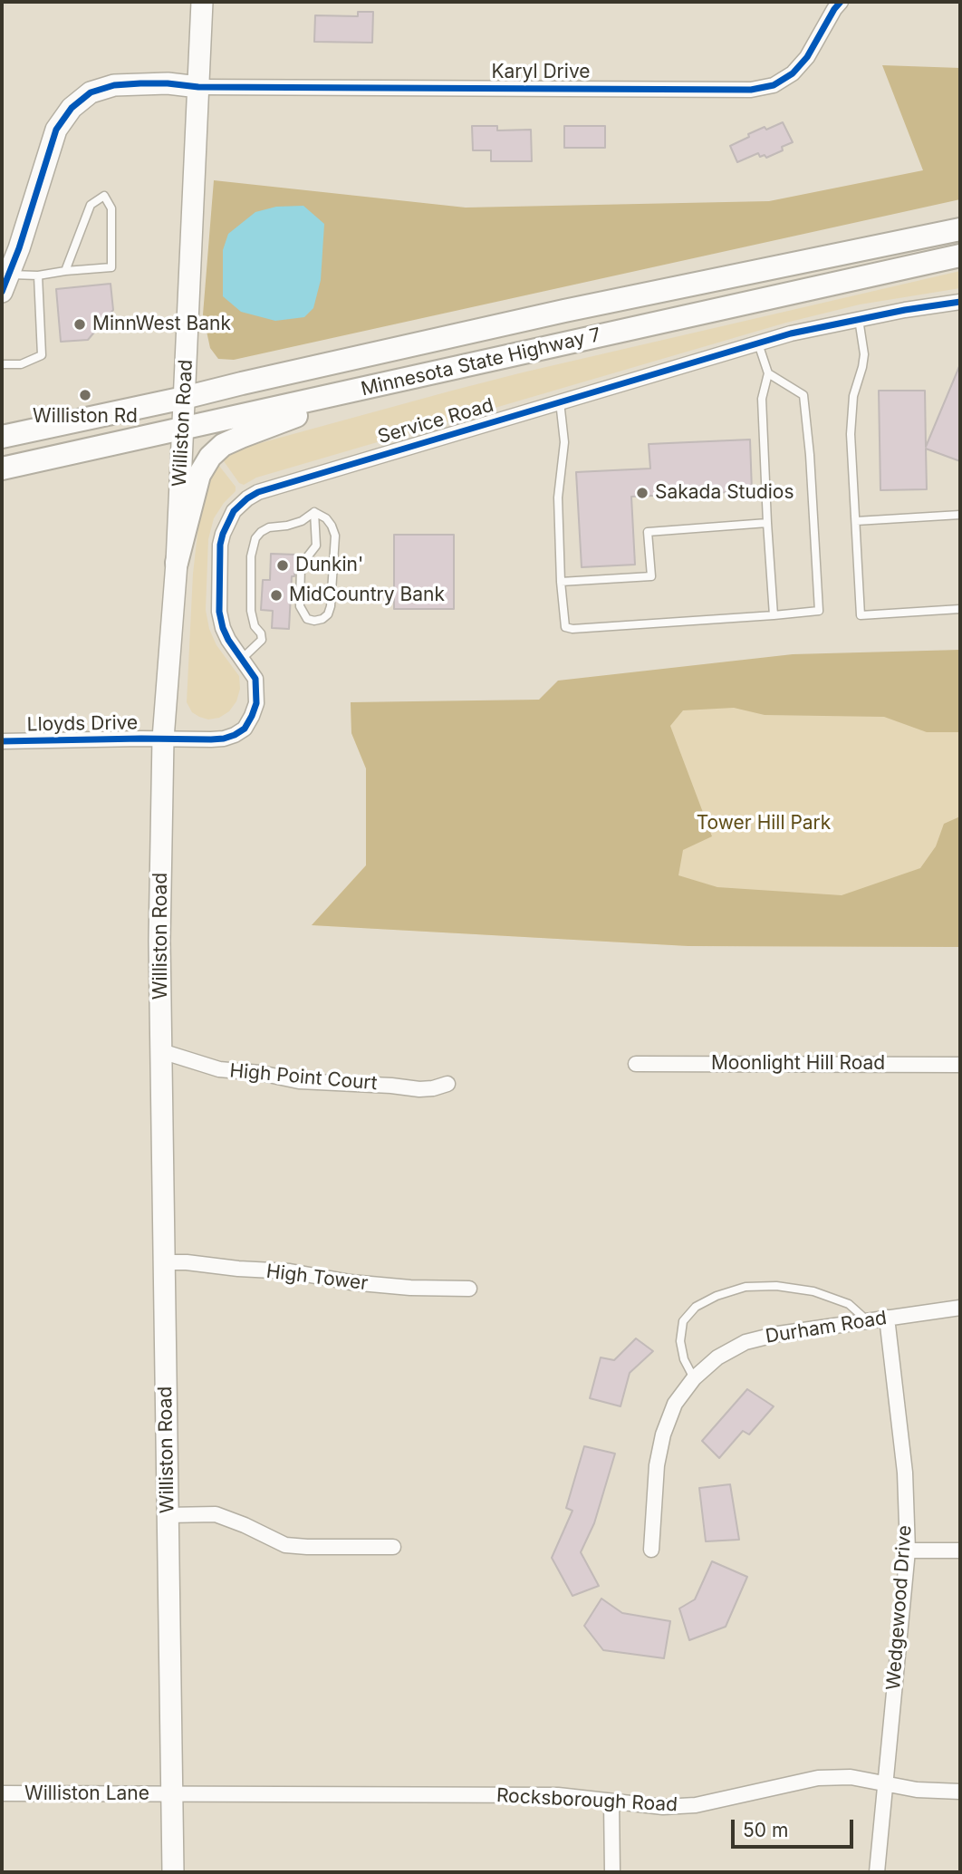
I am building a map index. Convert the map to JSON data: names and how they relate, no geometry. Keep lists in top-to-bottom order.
{
  "streets": {
    "main road": ["Minnesota State Highway 7", "Williston Road"],
    "street": [
      "Karyl Drive",
      "Service Road",
      "Lloyds Drive",
      "Moonlight Hill Road",
      "High Point Court",
      "High Tower",
      "Durham Road",
      "Wedgewood Drive",
      "Williston Lane",
      "Rocksborough Road"
    ]
  },
  "crossings": [
    ["Karyl Drive", "Williston Road"],
    ["Minnesota State Highway 7", "Williston Road"],
    ["Service Road", "Williston Road"],
    ["Service Road", "Lloyds Drive"],
    ["Williston Road", "Lloyds Drive"],
    ["Williston Road", "High Point Court"],
    ["Williston Road", "High Tower"],
    ["Williston Road", "Williston Lane"],
    ["Williston Road", "Rocksborough Road"],
    ["Durham Road", "Wedgewood Drive"],
    ["Wedgewood Drive", "Rocksborough Road"],
    ["Williston Lane", "Rocksborough Road"]
  ],
  "parks": ["Tower Hill Park"],
  "places": [
    "MinnWest Bank",
    "Williston Rd",
    "Sakada Studios",
    "Dunkin'",
    "MidCountry Bank"
  ],
  "scale_bar": "50 m"
}
